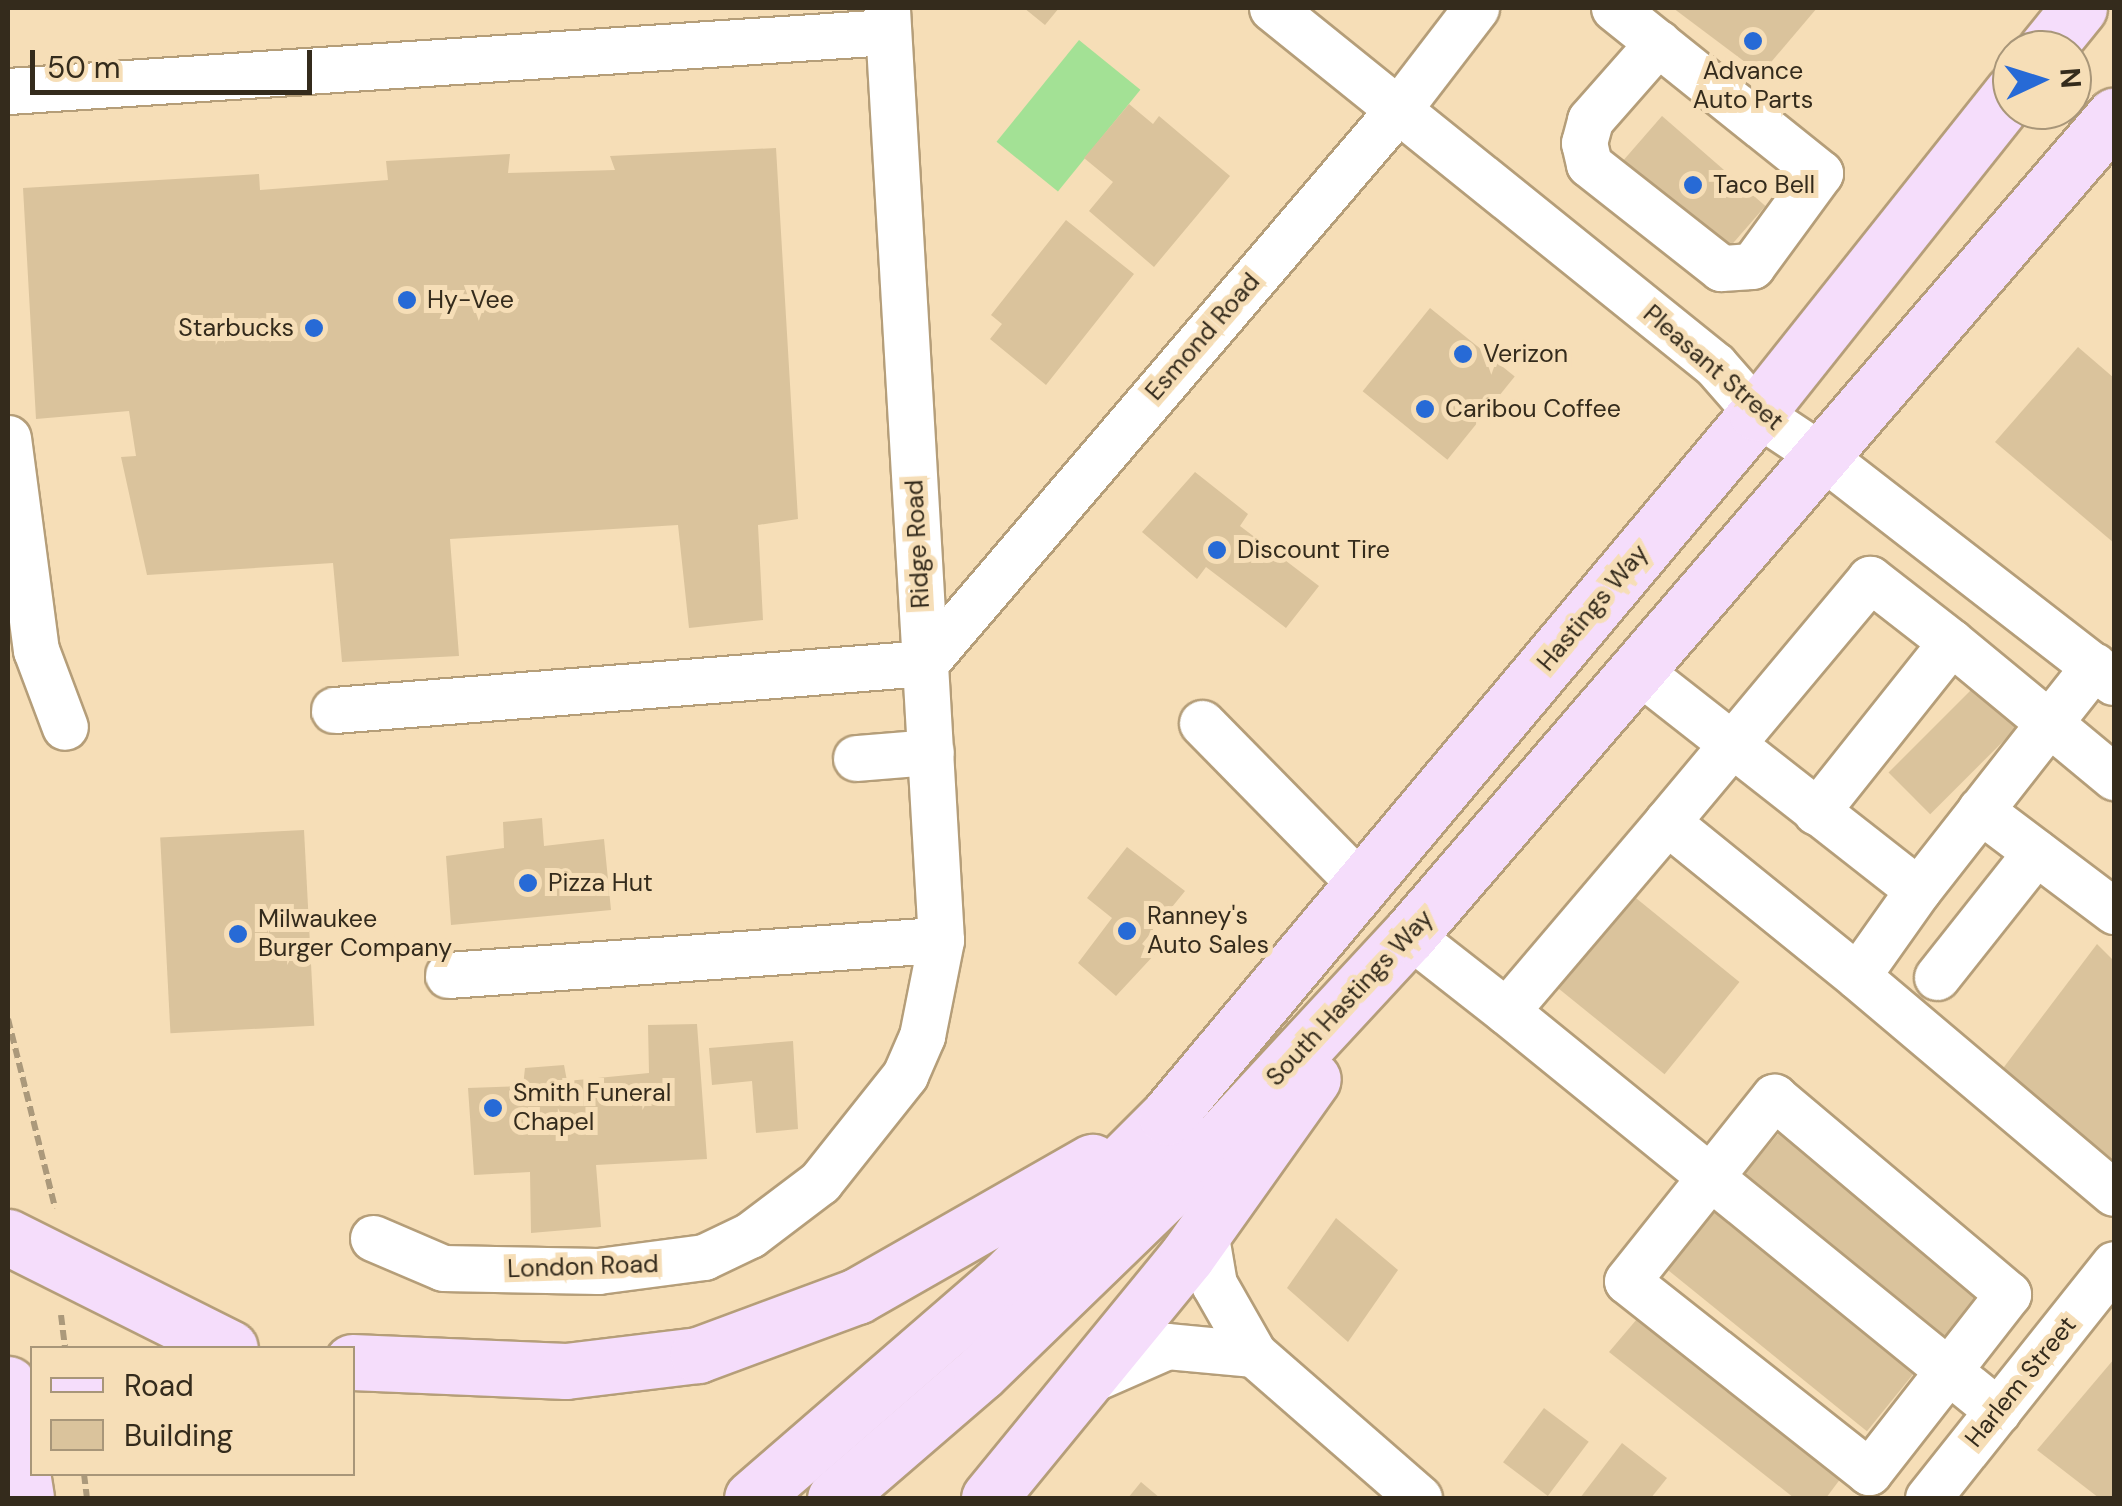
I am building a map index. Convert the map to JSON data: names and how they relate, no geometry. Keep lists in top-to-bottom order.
{
  "streets": {
    "main road": ["Hastings Way", "South Hastings Way"],
    "street": [
      "Esmond Road",
      "Pleasant Street",
      "Ridge Road",
      "London Road",
      "Harlem Street"
    ]
  },
  "crossings": [
    ["Esmond Road", "Pleasant Street"],
    ["Esmond Road", "Ridge Road"],
    ["Pleasant Street", "Hastings Way"],
    ["Pleasant Street", "South Hastings Way"],
    ["Ridge Road", "London Road"]
  ],
  "places": [
    "Advance Auto Parts",
    "Taco Bell",
    "Hy-Vee",
    "Starbucks",
    "Verizon",
    "Caribou Coffee",
    "Discount Tire",
    "Pizza Hut",
    "Ranney's Auto Sales",
    "Milwaukee Burger Company",
    "Smith Funeral Chapel"
  ],
  "legend": ["Road", "Building"],
  "scale_bar": "50 m",
  "north": "right"
}
